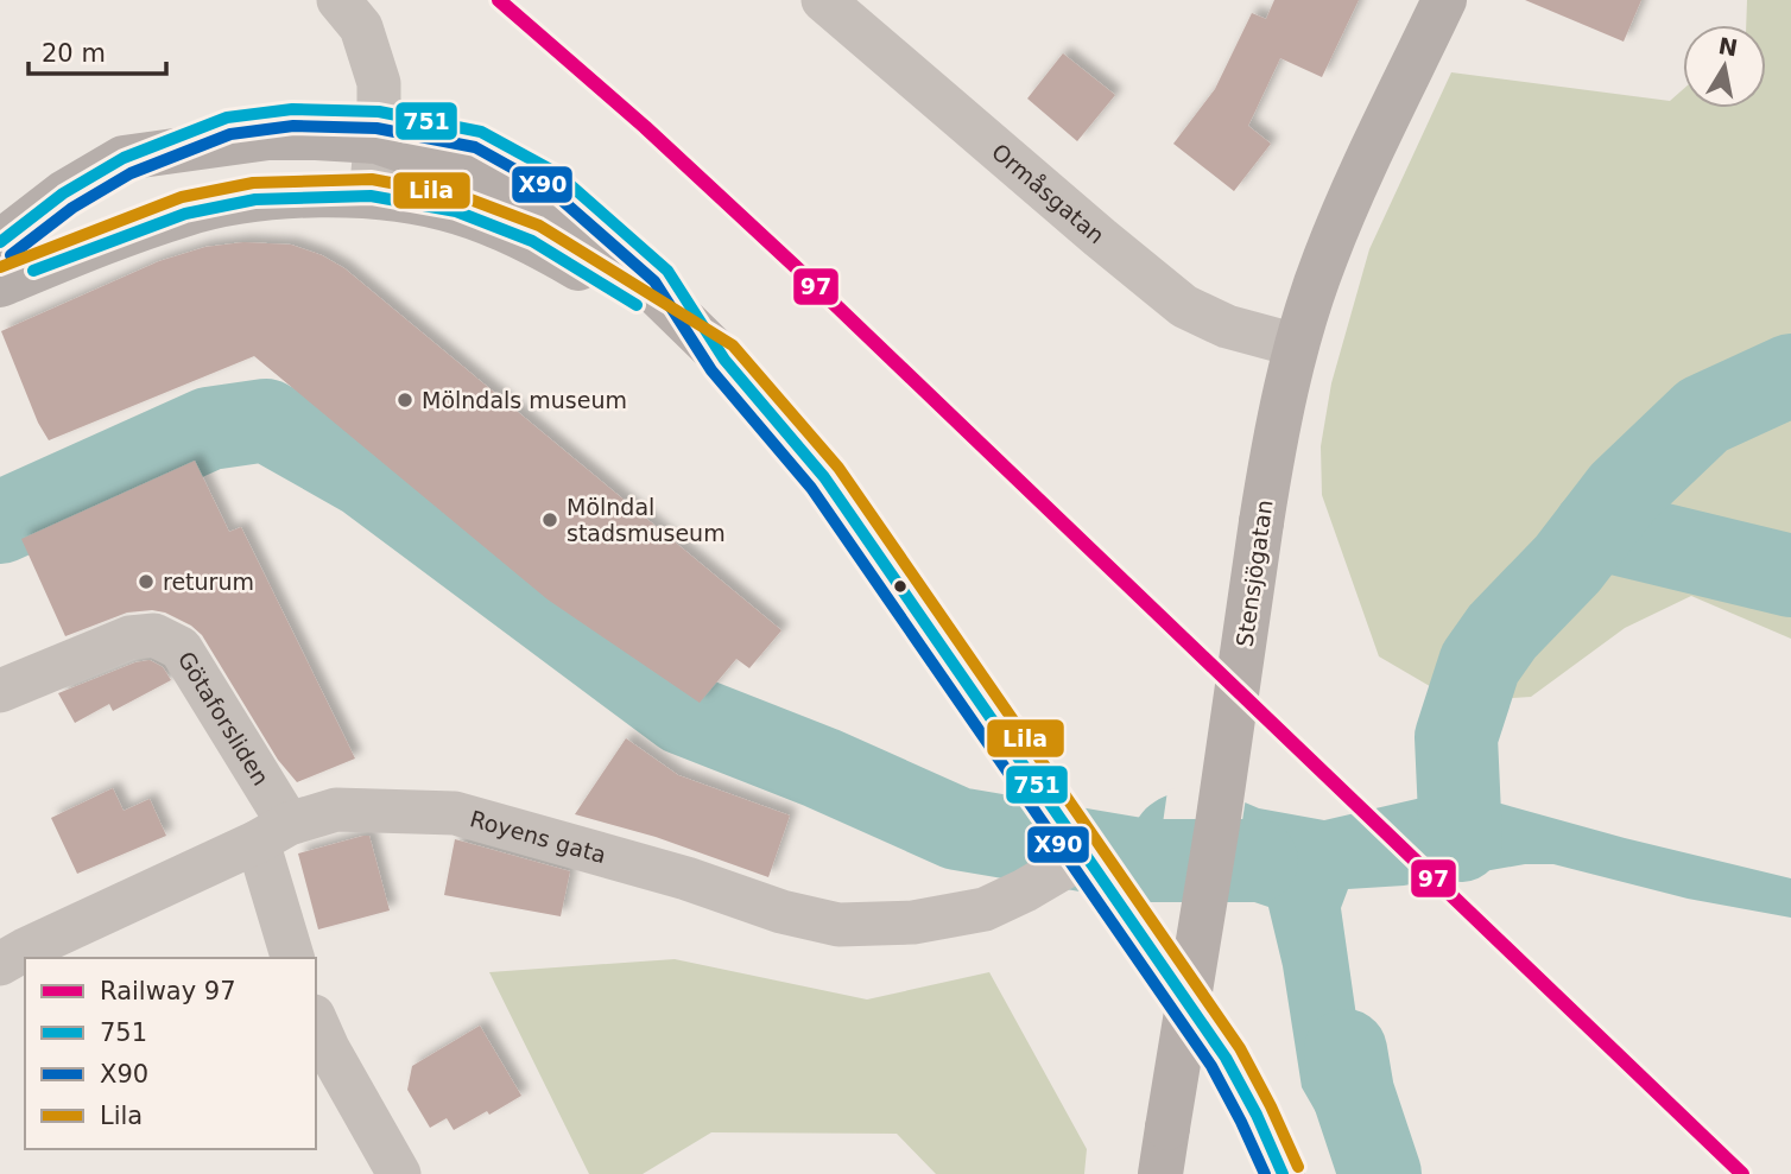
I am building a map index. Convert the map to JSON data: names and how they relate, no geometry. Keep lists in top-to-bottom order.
{
  "streets": {
    "street": [
      "Ormåsgatan",
      "Stensjögatan",
      "Götaforsliden",
      "Royens gata"
    ]
  },
  "crossings": [
    ["Ormåsgatan", "Stensjögatan"],
    ["Götaforsliden", "Royens gata"]
  ],
  "places": ["Mölndals museum", "Mölndal stadsmuseum", "returum"],
  "lines": [
    "rail line 97",
    "transit line 751",
    "transit line X90",
    "transit line Lila"
  ],
  "legend": [
    "Railway 97",
    "751",
    "X90",
    "Lila"
  ],
  "scale_bar": "20 m",
  "north": "top"
}
